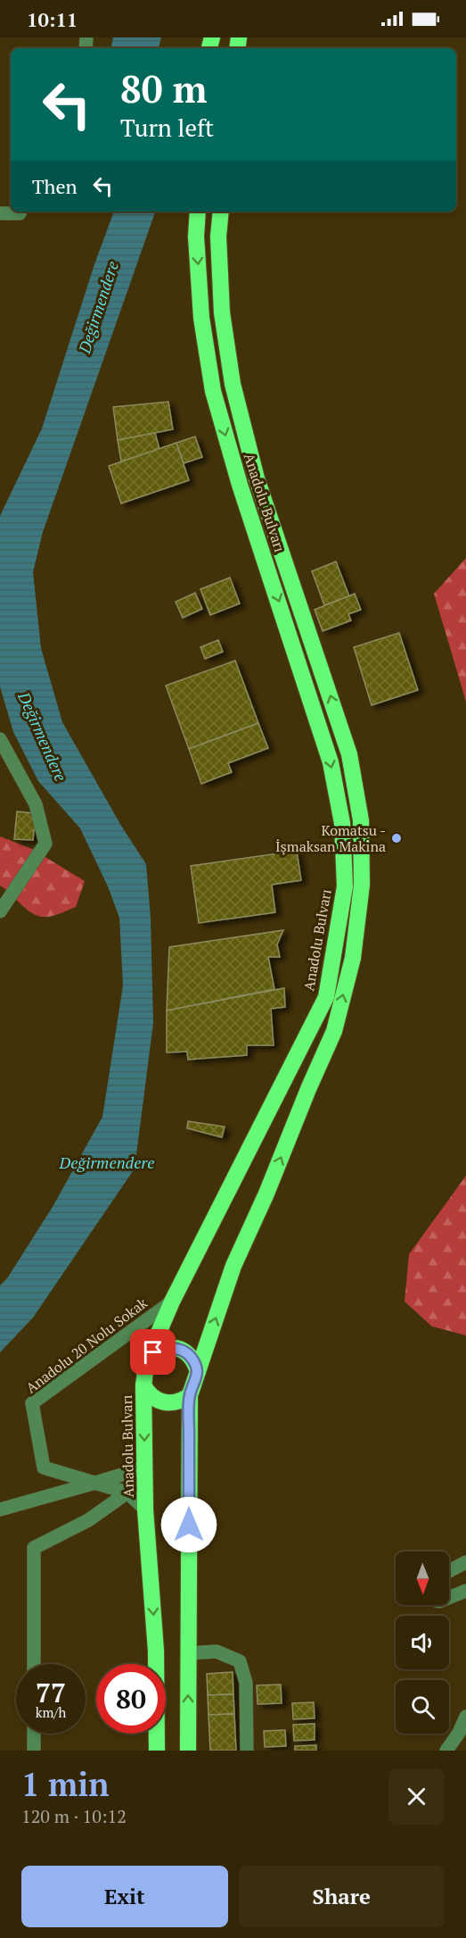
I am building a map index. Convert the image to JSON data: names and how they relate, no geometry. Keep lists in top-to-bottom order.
{
  "streets": {
    "highway": ["Anadolu Bulvarı"],
    "street": ["Anadolu 20 Nolu Sokak"]
  },
  "crossings": [
    ["Anadolu Bulvarı", "Anadolu 20 Nolu Sokak"]
  ],
  "water": ["Değirmendere"],
  "places": ["Komatsu - İşmaksan Makina"],
  "north": "bottom",
  "page": {
    "status": "10:11",
    "turn": ["80 m", "Turn left"],
    "then": "Then",
    "speed": "77 km/h",
    "limit": "80",
    "heading": ["1 min", "120 m · 10:12"],
    "buttons": ["Exit", "Share"]
  }
}
